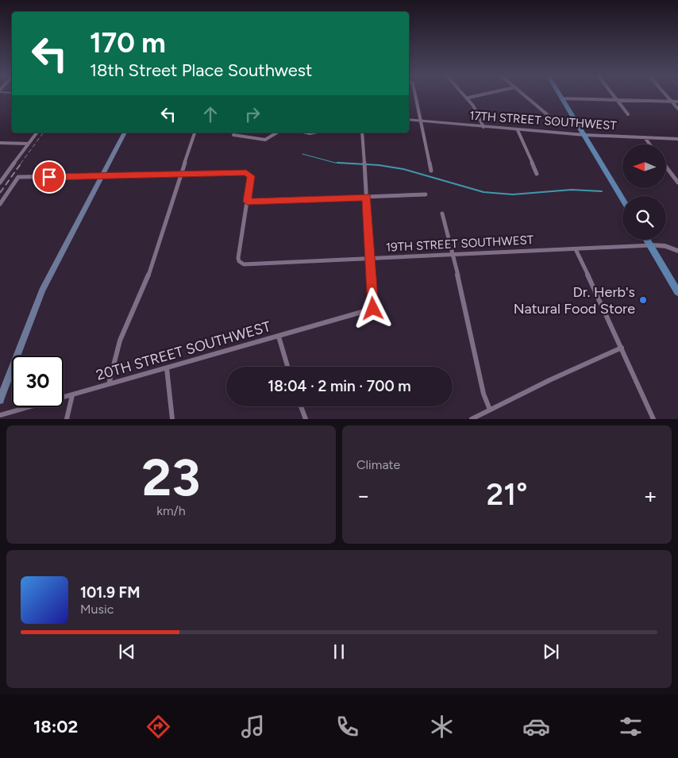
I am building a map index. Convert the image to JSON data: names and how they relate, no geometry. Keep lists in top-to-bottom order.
{
  "streets": {
    "street": ["17TH STREET SOUTHWEST", "19TH STREET SOUTHWEST", "20TH STREET SOUTHWEST"]
  },
  "crossings": [
    ["19TH STREET SOUTHWEST", "20TH STREET SOUTHWEST"]
  ],
  "places": ["Dr. Herb's Natural Food Store"],
  "north": "left",
  "page": {
    "turn": ["170 m", "18th Street Place Southwest"],
    "limit": "30",
    "trip": "18:04 · 2 min · 700 m",
    "tile": [
      ["23", "km/h"],
      "Climate"
    ],
    "heat": ["−", "21°", "+"],
    "song": ["101.9 FM", "Music"],
    "tabs": "18:02"
  }
}
